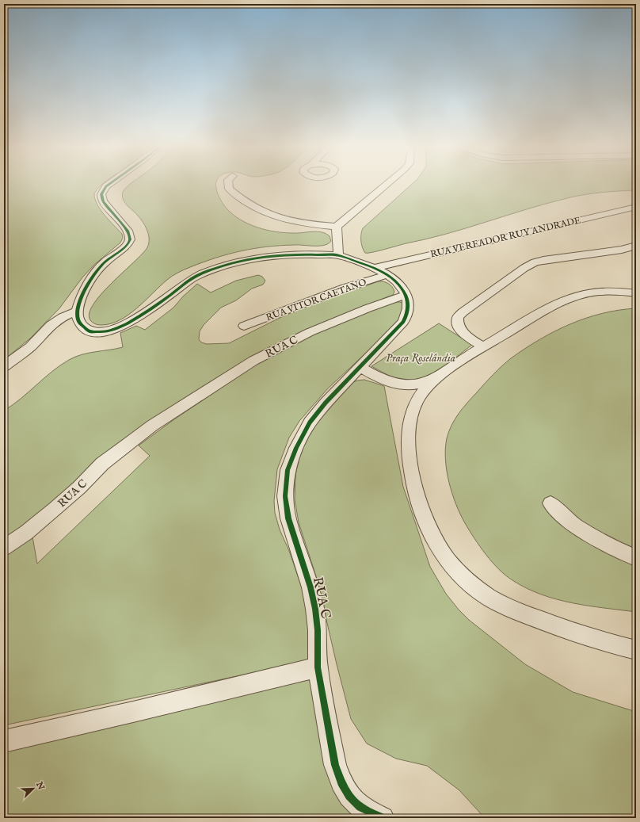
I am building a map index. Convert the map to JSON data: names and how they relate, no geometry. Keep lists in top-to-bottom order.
{
  "streets": {
    "street": ["RUA VEREADOR RUY ANDRADE", "RUA VITOR CAETANO", "RUA C"]
  },
  "parks": ["Praça Roselândia"],
  "north": "top right"
}
